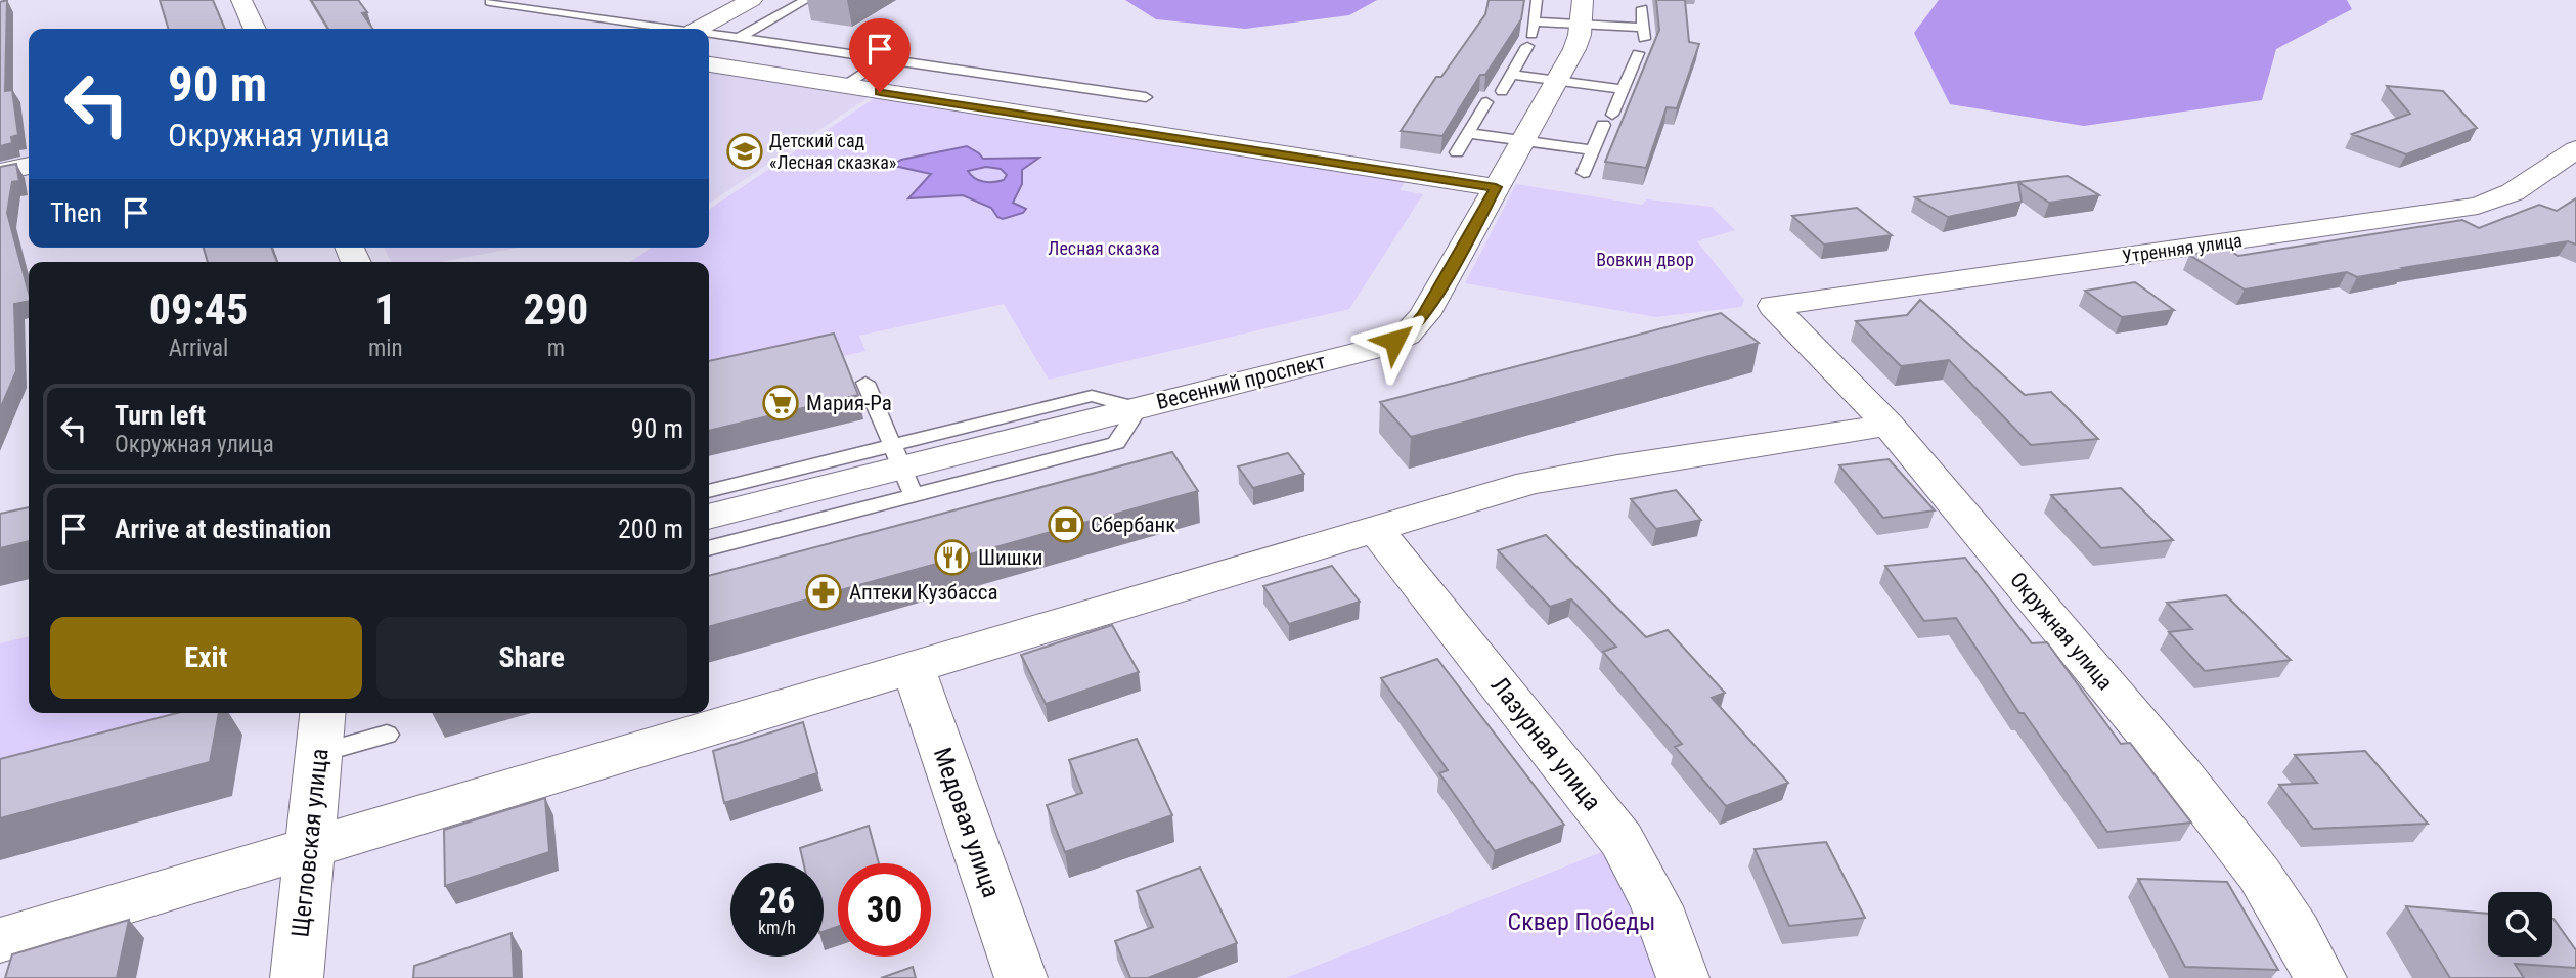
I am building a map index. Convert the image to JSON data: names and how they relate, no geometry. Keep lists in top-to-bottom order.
{
  "streets": {
    "street": [
      "Утренняя улица",
      "Весенний проспект",
      "Окружная улица",
      "Лазурная улица",
      "Медовая улица",
      "Щегловская улица"
    ]
  },
  "crossings": [
    ["Утренняя улица", "Окружная улица"]
  ],
  "parks": ["Лесная сказка", "Вовкин двор", "Сквер Победы"],
  "places": {
    "school or university": ["Детский сад «Лесная сказка»"],
    "supermarket": ["Мария-Ра"],
    "bank": ["Сбербанк"],
    "restaurant": ["Шишки"],
    "pharmacy": ["Аптеки Кузбасса"]
  },
  "page": {
    "turn": ["90 m", "Окружная улица"],
    "then": "Then",
    "eta": [
      "09:45",
      "Arrival",
      "1",
      "min",
      "290",
      "m"
    ],
    "list": [
      {
        "name": "Turn left",
        "note": "Окружная улица",
        "value": "90 m"
      },
      {
        "name": "Arrive at destination",
        "value": "200 m"
      }
    ],
    "buttons": ["Exit", "Share"],
    "speed": "26 km/h",
    "limit": "30"
  }
}
